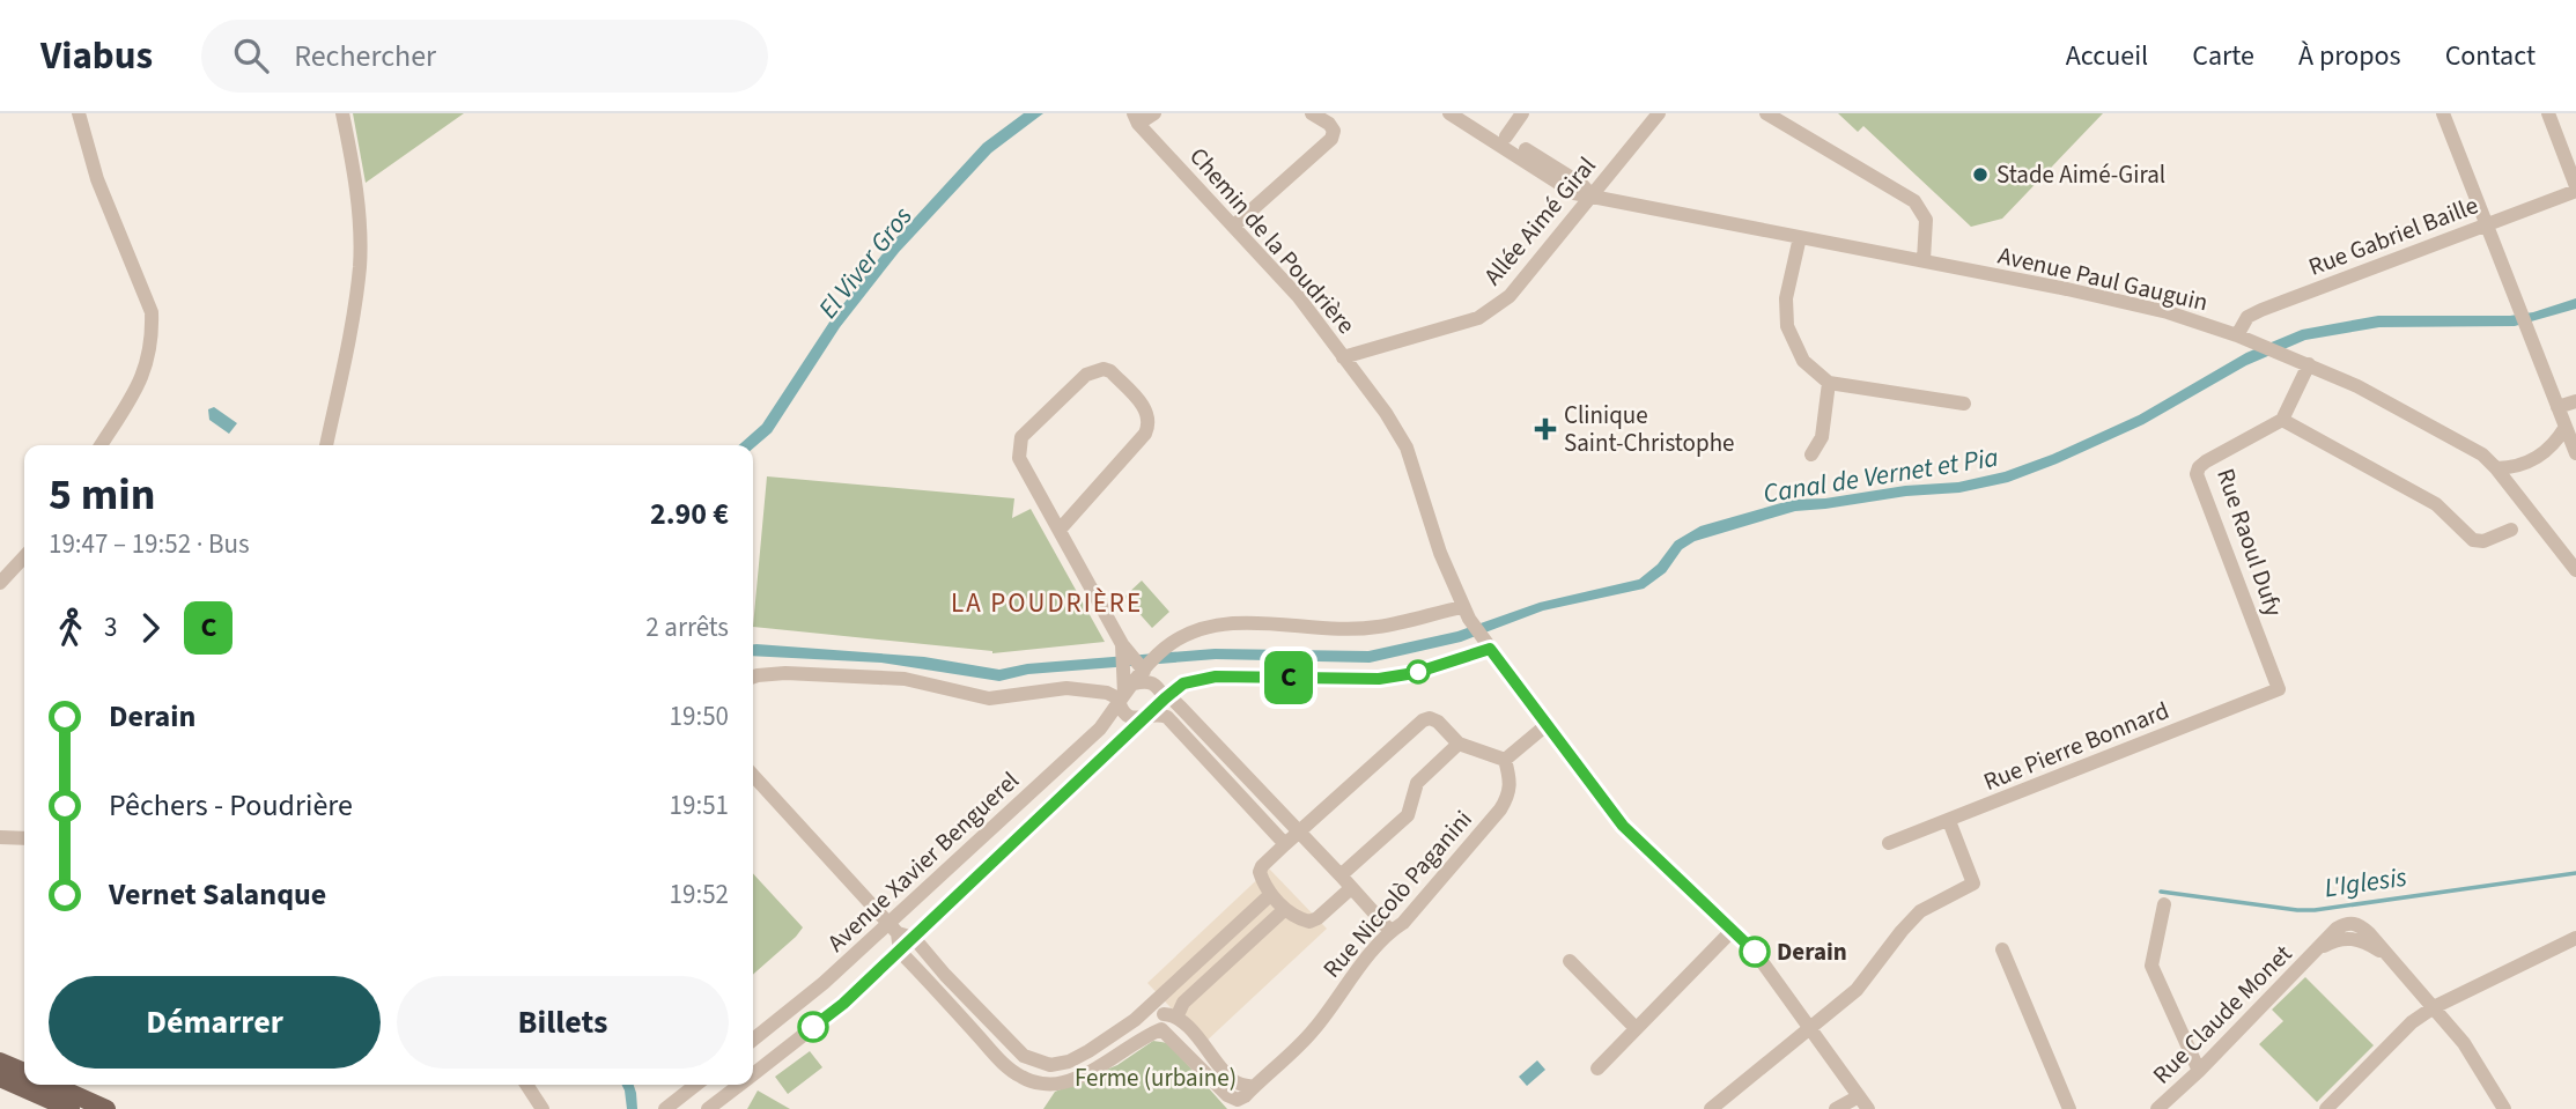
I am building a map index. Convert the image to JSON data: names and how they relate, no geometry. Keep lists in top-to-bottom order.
{
  "streets": {
    "street": [
      "Allée Aimé Giral",
      "Rue Gabriel Baille",
      "Chemin de la Poudrière",
      "Avenue Paul Gauguin",
      "Rue Raoul Dufy",
      "Rue Pierre Bonnard",
      "Avenue Xavier Benguerel",
      "Rue Niccolò Paganini",
      "Rue Claude Monet"
    ]
  },
  "crossings": [
    ["Allée Aimé Giral", "Chemin de la Poudrière"],
    ["Allée Aimé Giral", "Avenue Paul Gauguin"],
    ["Rue Gabriel Baille", "Avenue Paul Gauguin"],
    ["Chemin de la Poudrière", "Avenue Xavier Benguerel"],
    ["Rue Raoul Dufy", "Rue Pierre Bonnard"]
  ],
  "districts": ["LA POUDRIÈRE"],
  "water": ["El Viver Gros", "Canal de Vernet et Pia", "L'Iglesis"],
  "parks": ["Ferme (urbaine)"],
  "places": {
    "other": ["Stade Aimé-Giral", "Derain"],
    "health": ["Clinique Saint-Christophe"]
  },
  "lines": ["bus line C"],
  "page": {
    "header": "Viabus",
    "search": "Rechercher",
    "nav": [
      "Accueil",
      "Carte",
      "À propos",
      "Contact"
    ],
    "on_map": "C",
    "heading": ["5 min", "19:47 – 19:52 · Bus", "2.90 €"],
    "legs": ["3", "C", "2 arrêts"],
    "list": [
      {
        "name": "Derain",
        "value": "19:50"
      },
      {
        "name": "Pêchers - Poudrière",
        "value": "19:51"
      },
      {
        "name": "Vernet Salanque",
        "value": "19:52"
      }
    ],
    "buttons": ["Démarrer", "Billets"]
  }
}
